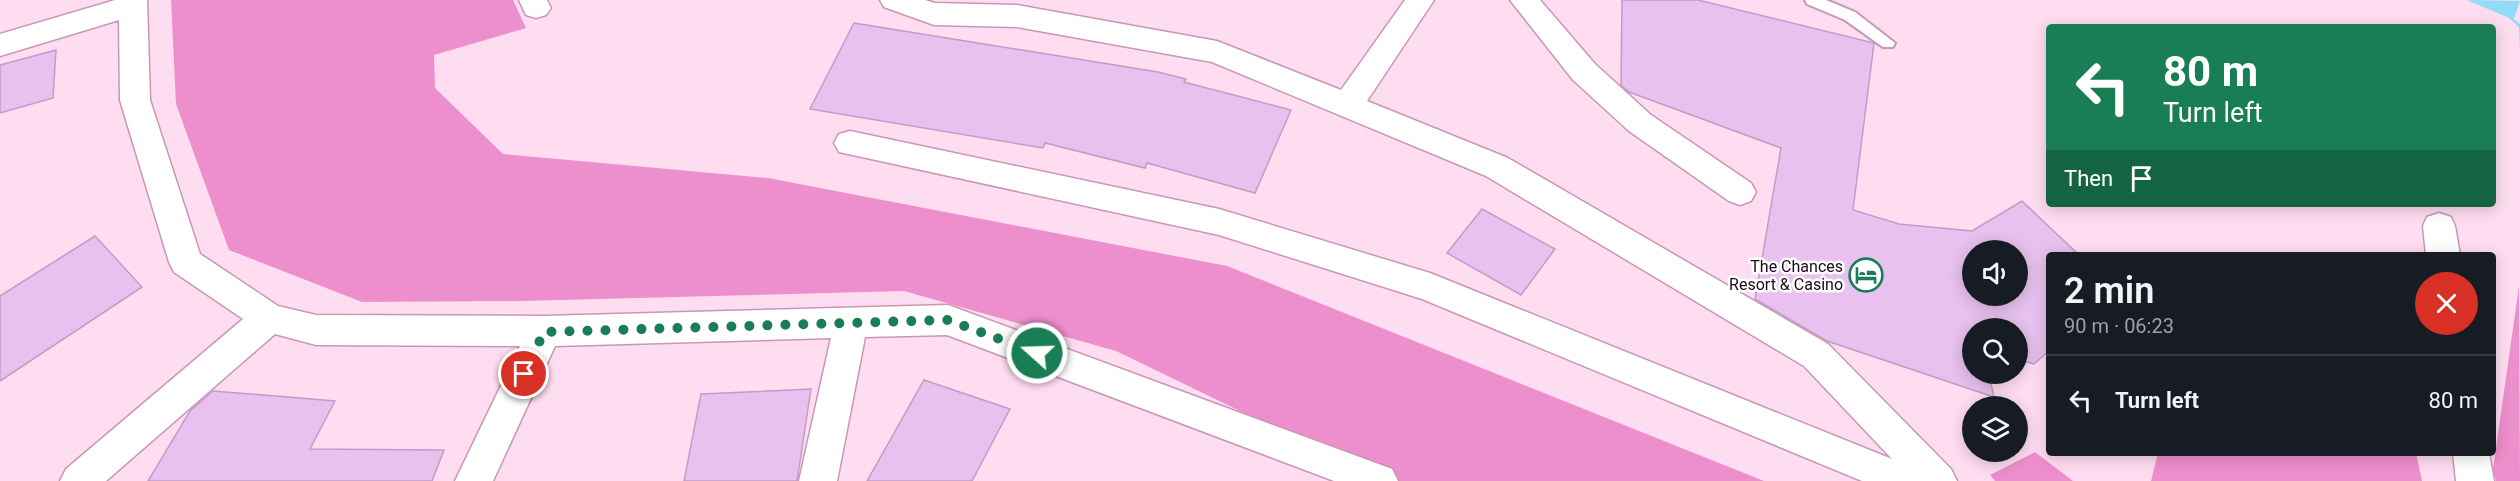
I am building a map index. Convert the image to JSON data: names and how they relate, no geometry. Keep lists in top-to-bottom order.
{
  "places": {
    "hotel": ["The Chances Resort & Casino"]
  },
  "page": {
    "turn": ["80 m", "Turn left"],
    "then": "Then",
    "heading": ["2 min", "90 m · 06:23"],
    "list": [
      {
        "name": "Turn left",
        "value": "80 m"
      }
    ]
  }
}
